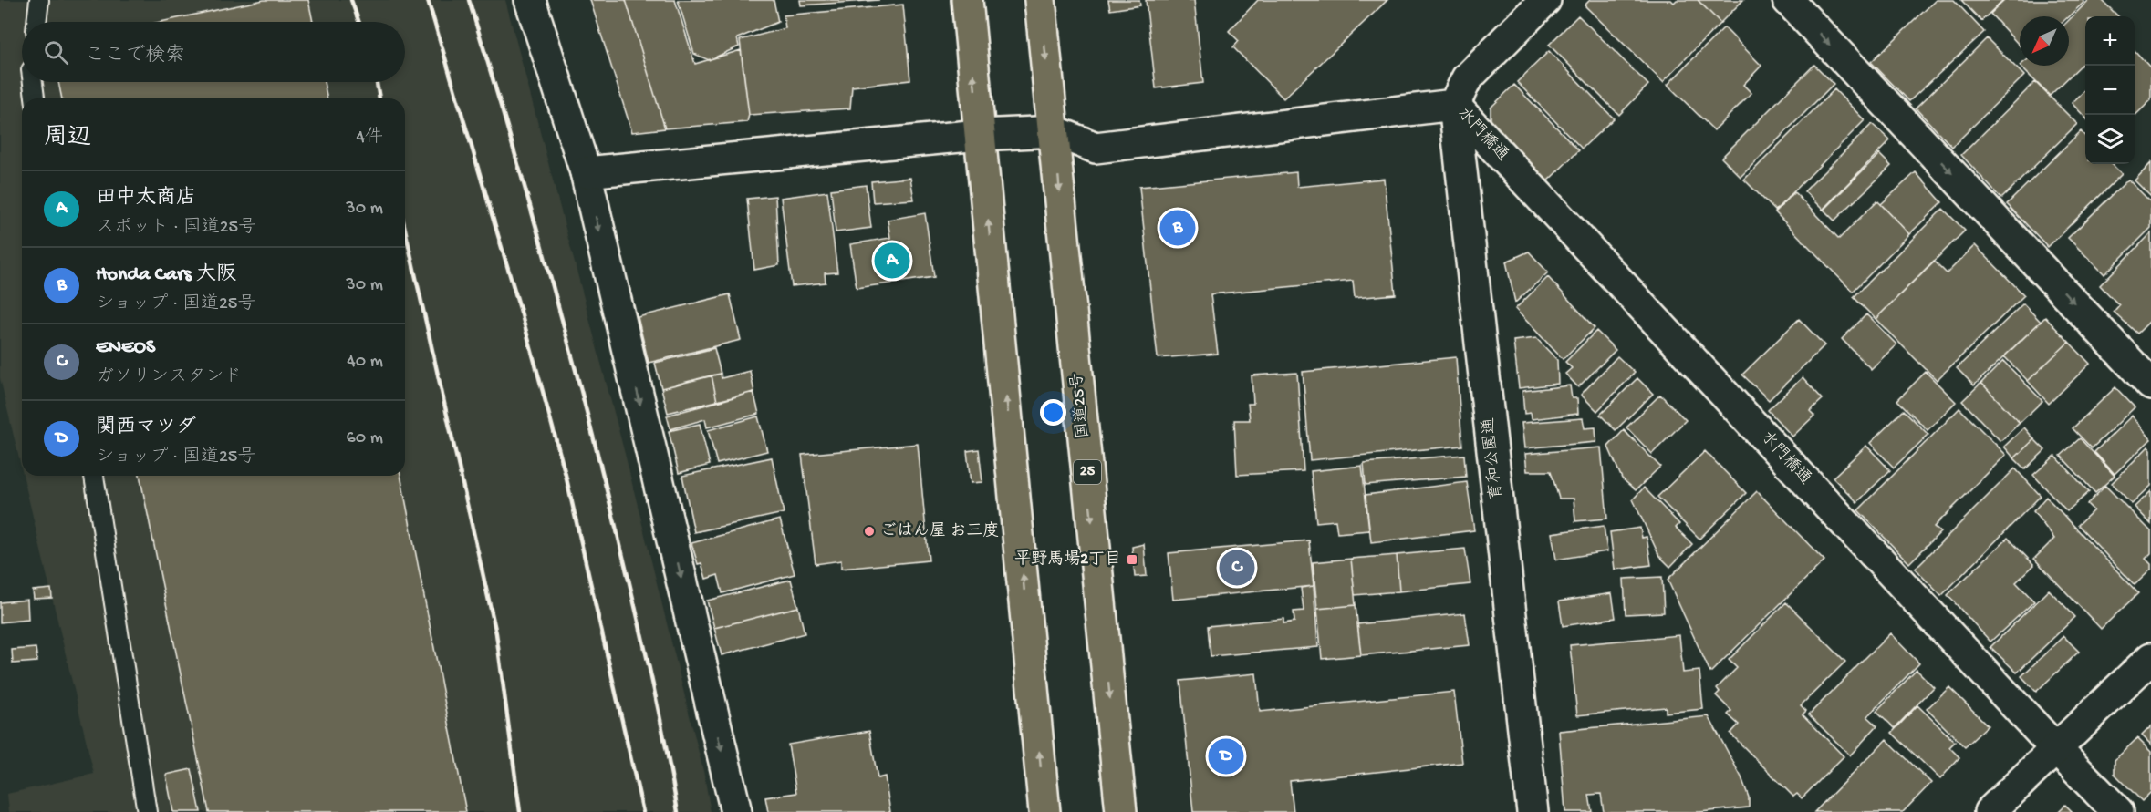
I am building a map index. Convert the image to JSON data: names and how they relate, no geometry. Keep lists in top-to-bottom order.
{
  "streets": {
    "highway": ["国道25号", "25"],
    "street": ["水門橋通", "育和公園通"]
  },
  "crossings": [
    ["水門橋通", "育和公園通"]
  ],
  "places": {
    "other": ["ごはん屋 お三度"],
    "transit": ["平野馬場2丁目"]
  },
  "north": "bottom left",
  "page": {
    "map_buttons": ["+", "−"],
    "search": "ここで検索",
    "heading": ["周辺", "4件"],
    "list": [
      {
        "mark": "A",
        "name": "田中太商店",
        "note": "スポット · 国道25号",
        "value": "30 m"
      },
      {
        "mark": "B",
        "name": "Honda Cars 大阪",
        "note": "ショップ · 国道25号",
        "value": "30 m"
      },
      {
        "mark": "C",
        "name": "ENEOS",
        "note": "ガソリンスタンド",
        "value": "40 m"
      },
      {
        "mark": "D",
        "name": "関西マツダ",
        "note": "ショップ · 国道25号",
        "value": "60 m"
      }
    ],
    "pins": [
      "B",
      "A",
      "C",
      "D"
    ]
  }
}
